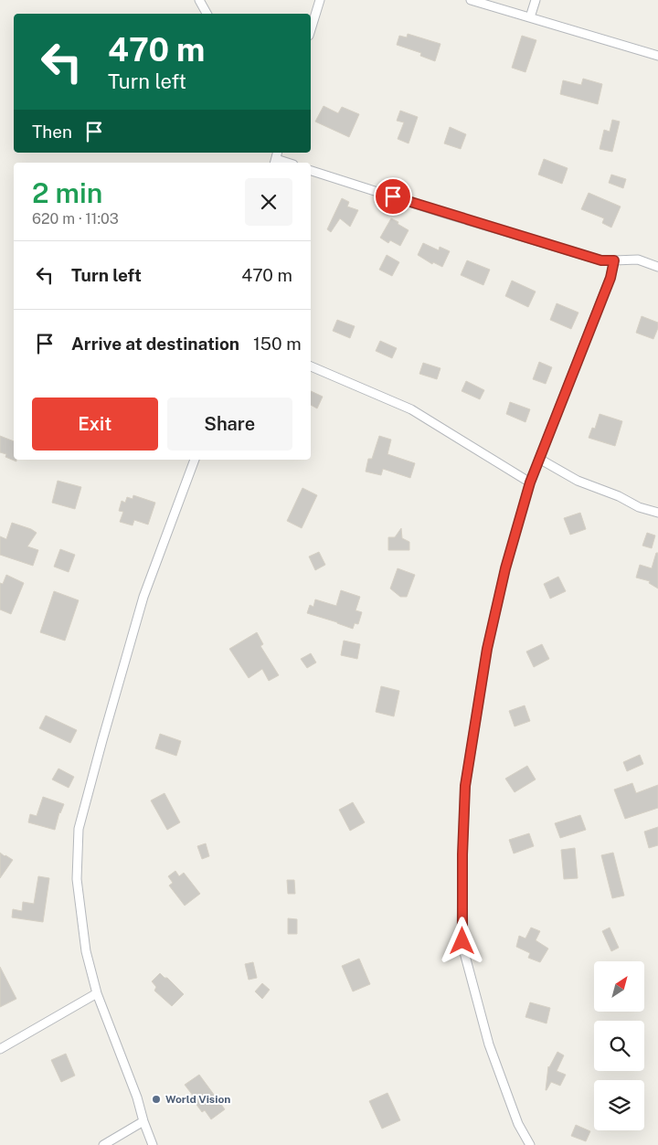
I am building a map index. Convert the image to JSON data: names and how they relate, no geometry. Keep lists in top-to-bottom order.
{
  "places": ["World Vision"],
  "north": "top right",
  "page": {
    "turn": ["470 m", "Turn left"],
    "then": "Then",
    "heading": ["2 min", "620 m · 11:03"],
    "list": [
      {
        "name": "Turn left",
        "value": "470 m"
      },
      {
        "name": "Arrive at destination",
        "value": "150 m"
      }
    ],
    "buttons": ["Exit", "Share"]
  }
}
